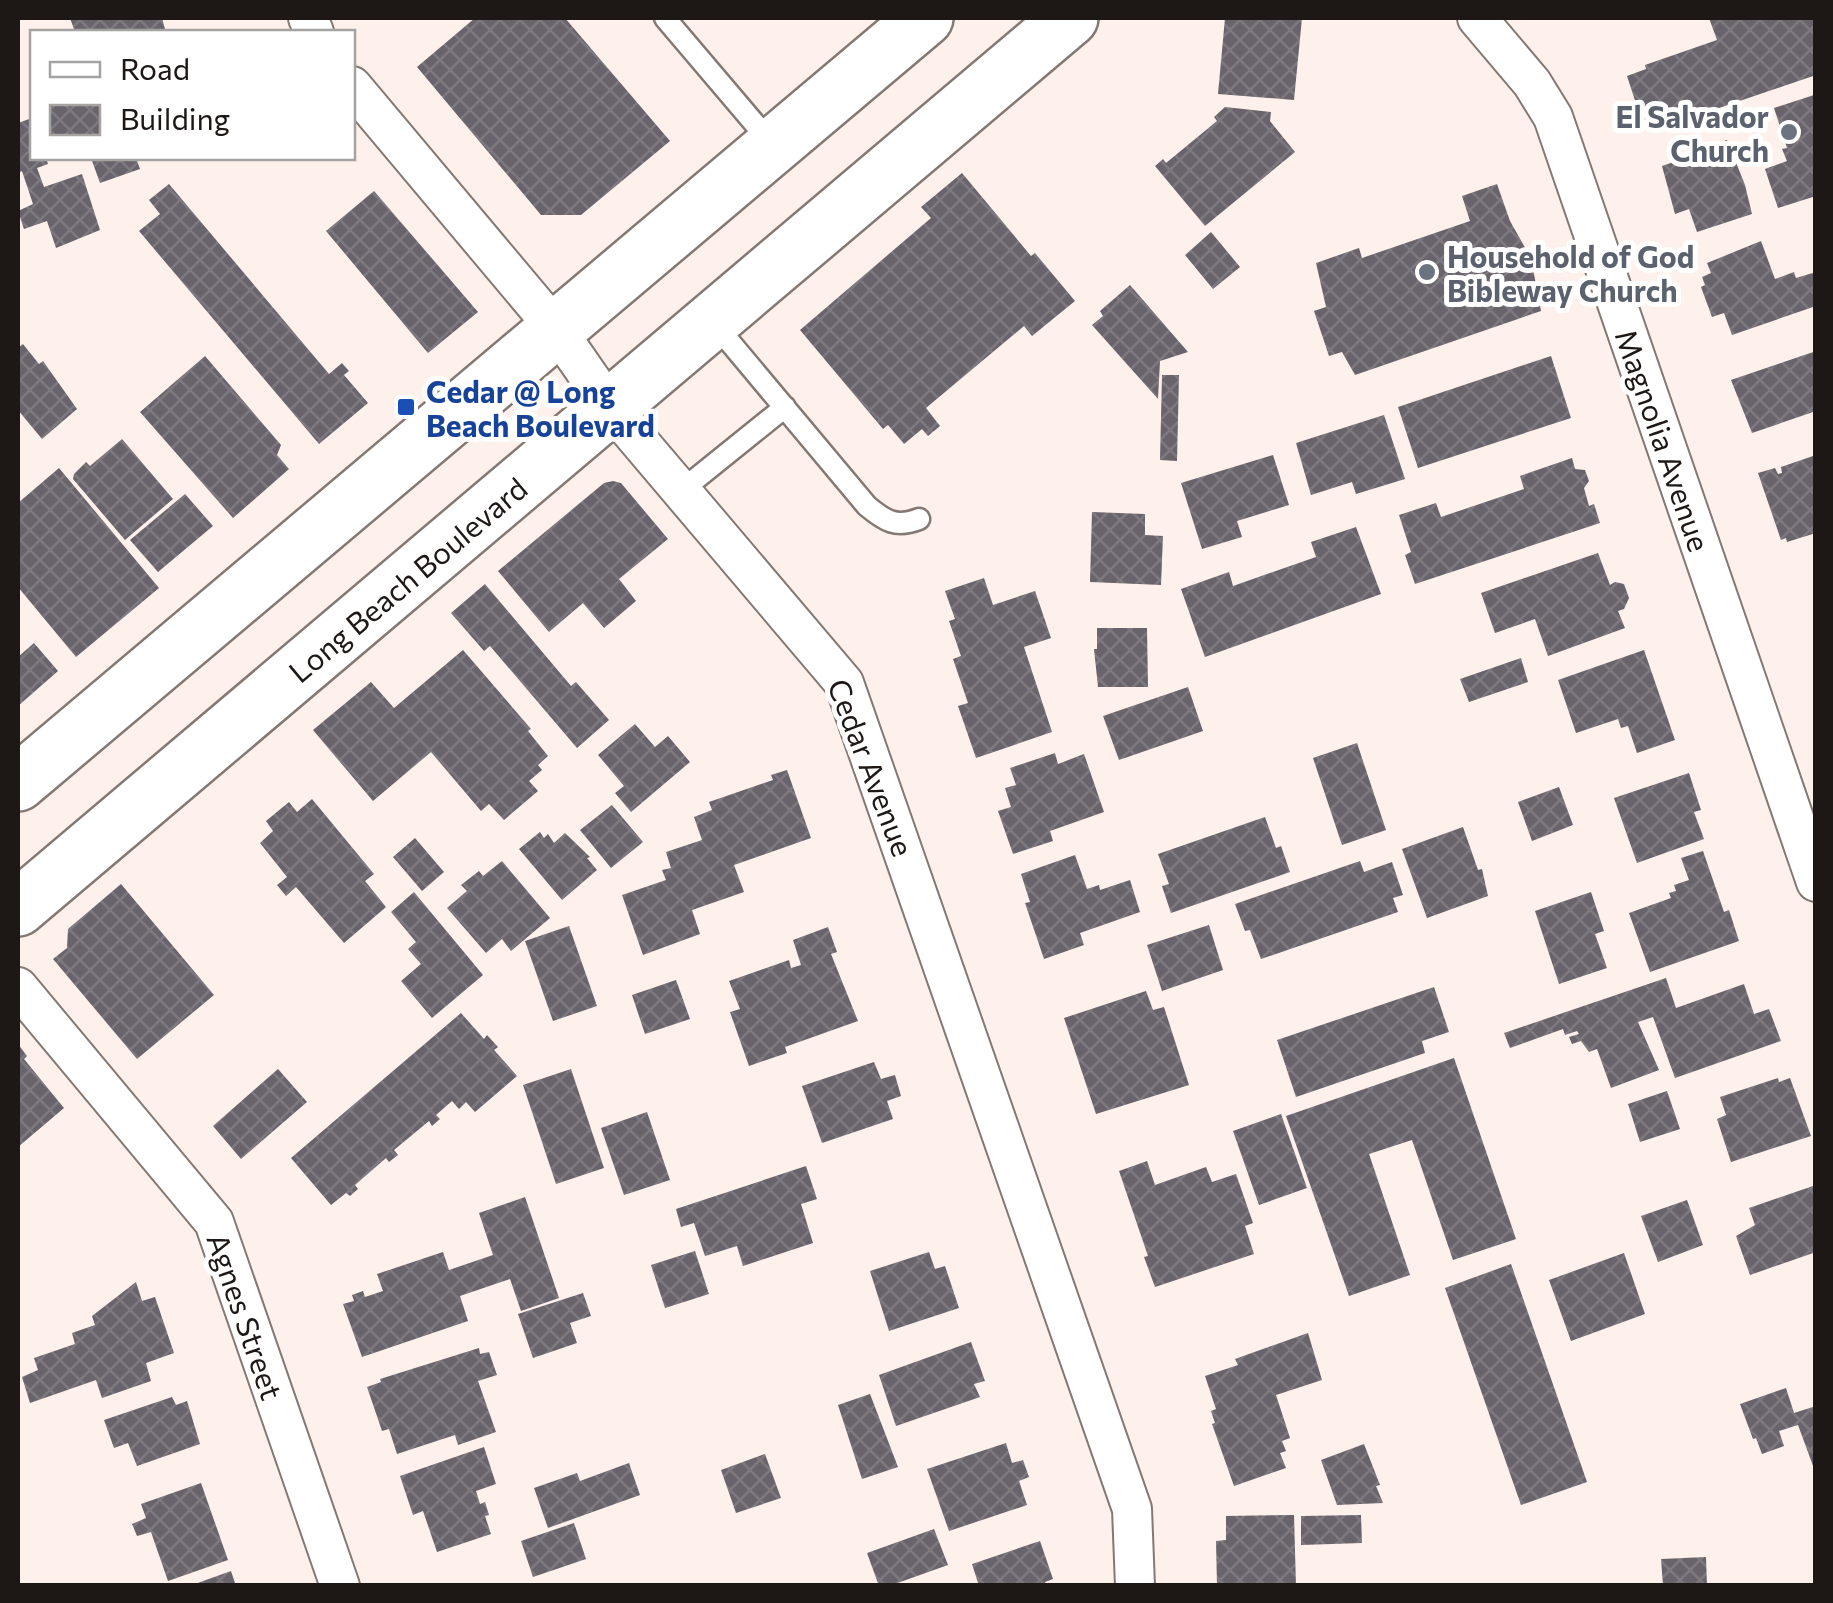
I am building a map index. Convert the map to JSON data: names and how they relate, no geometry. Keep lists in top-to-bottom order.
{
  "streets": {
    "main road": ["Long Beach Boulevard"],
    "street": ["Magnolia Avenue", "Cedar Avenue", "Agnes Street"]
  },
  "crossings": [
    ["Long Beach Boulevard", "Cedar Avenue"]
  ],
  "places": {
    "other": ["El Salvador Church", "Household of God Bibleway Church"],
    "transit": ["Cedar @ Long Beach Boulevard"]
  },
  "legend": ["Road", "Building"]
}
